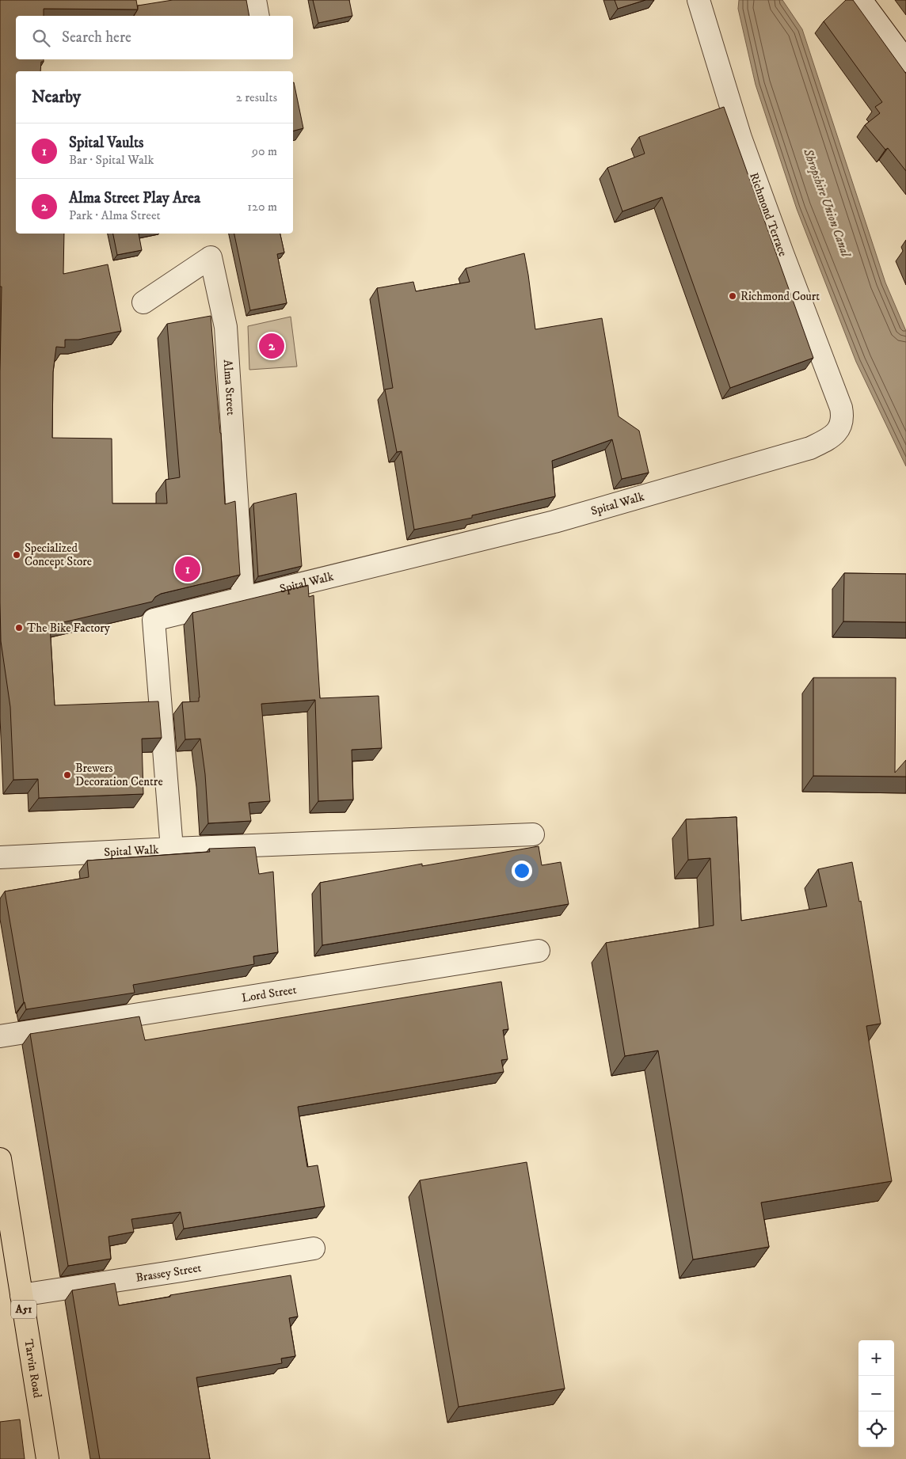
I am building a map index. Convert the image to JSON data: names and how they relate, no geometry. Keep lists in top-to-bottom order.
{
  "streets": {
    "highway": ["A51", "Tarvin Road"],
    "street": [
      "Richmond Terrace",
      "Alma Street",
      "Spital Walk",
      "Lord Street",
      "Brassey Street"
    ]
  },
  "crossings": [
    ["Richmond Terrace", "Spital Walk"],
    ["Alma Street", "Spital Walk"],
    ["Brassey Street", "Tarvin Road"]
  ],
  "water": ["Shropshire Union Canal"],
  "places": [
    "Richmond Court",
    "Specialized Concept Store",
    "The Bike Factory",
    "Brewers Decoration Centre"
  ],
  "page": {
    "search": "Search here",
    "heading": ["Nearby", "2 results"],
    "list": [
      {
        "mark": "1",
        "name": "Spital Vaults",
        "note": "Bar · Spital Walk",
        "value": "90 m"
      },
      {
        "mark": "2",
        "name": "Alma Street Play Area",
        "note": "Park · Alma Street",
        "value": "120 m"
      }
    ],
    "pins": ["2", "1"],
    "map_buttons": ["+", "−"]
  }
}
